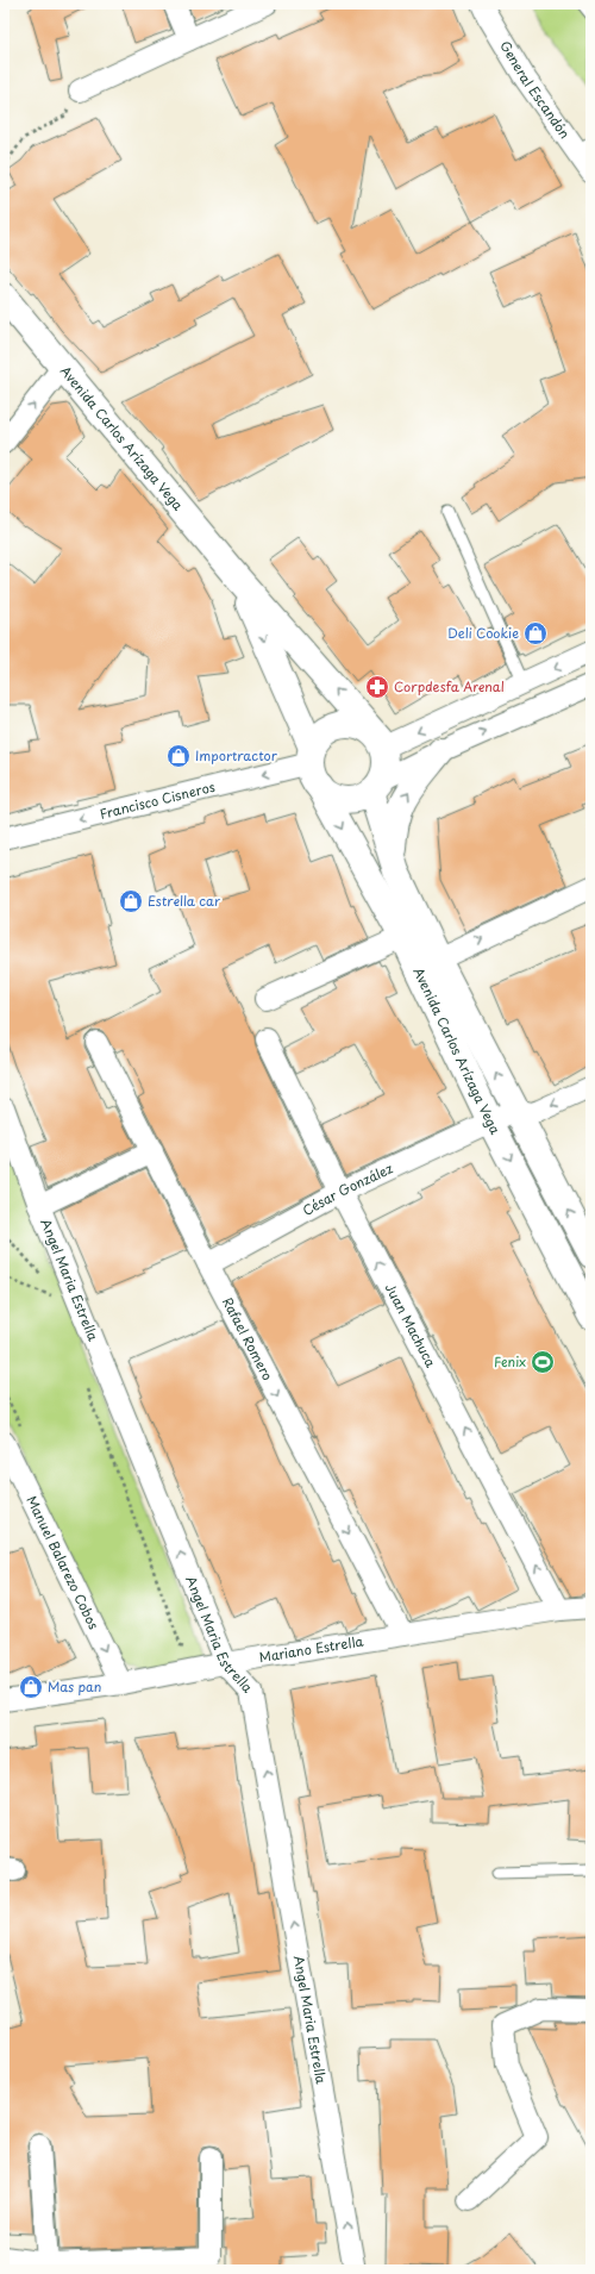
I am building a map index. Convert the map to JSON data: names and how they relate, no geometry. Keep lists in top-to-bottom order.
{
  "streets": {
    "street": [
      "General Escandón",
      "Avenida Carlos Arízaga Vega",
      "Francisco Cisneros",
      "César González",
      "Angel Maria Estrella",
      "Juan Machuca",
      "Rafael Romero",
      "Manuel Balarezo Cobos",
      "Mariano Estrella"
    ]
  },
  "crossings": [
    ["Avenida Carlos Arízaga Vega", "Francisco Cisneros"],
    ["Avenida Carlos Arízaga Vega", "César González"],
    ["César González", "Juan Machuca"],
    ["César González", "Rafael Romero"],
    ["Angel Maria Estrella", "Mariano Estrella"],
    ["Juan Machuca", "Mariano Estrella"],
    ["Rafael Romero", "Mariano Estrella"],
    ["Manuel Balarezo Cobos", "Mariano Estrella"]
  ],
  "one_way": [
    "Francisco Cisneros",
    "Angel Maria Estrella",
    "Juan Machuca",
    "Rafael Romero",
    "Manuel Balarezo Cobos"
  ],
  "places": {
    "shop": [
      "Deli Cookie",
      "Importractor",
      "Estrella car",
      "Mas pan"
    ],
    "pharmacy": ["Corpdesfa Arenal"],
    "sports": ["Fenix"]
  }
}
